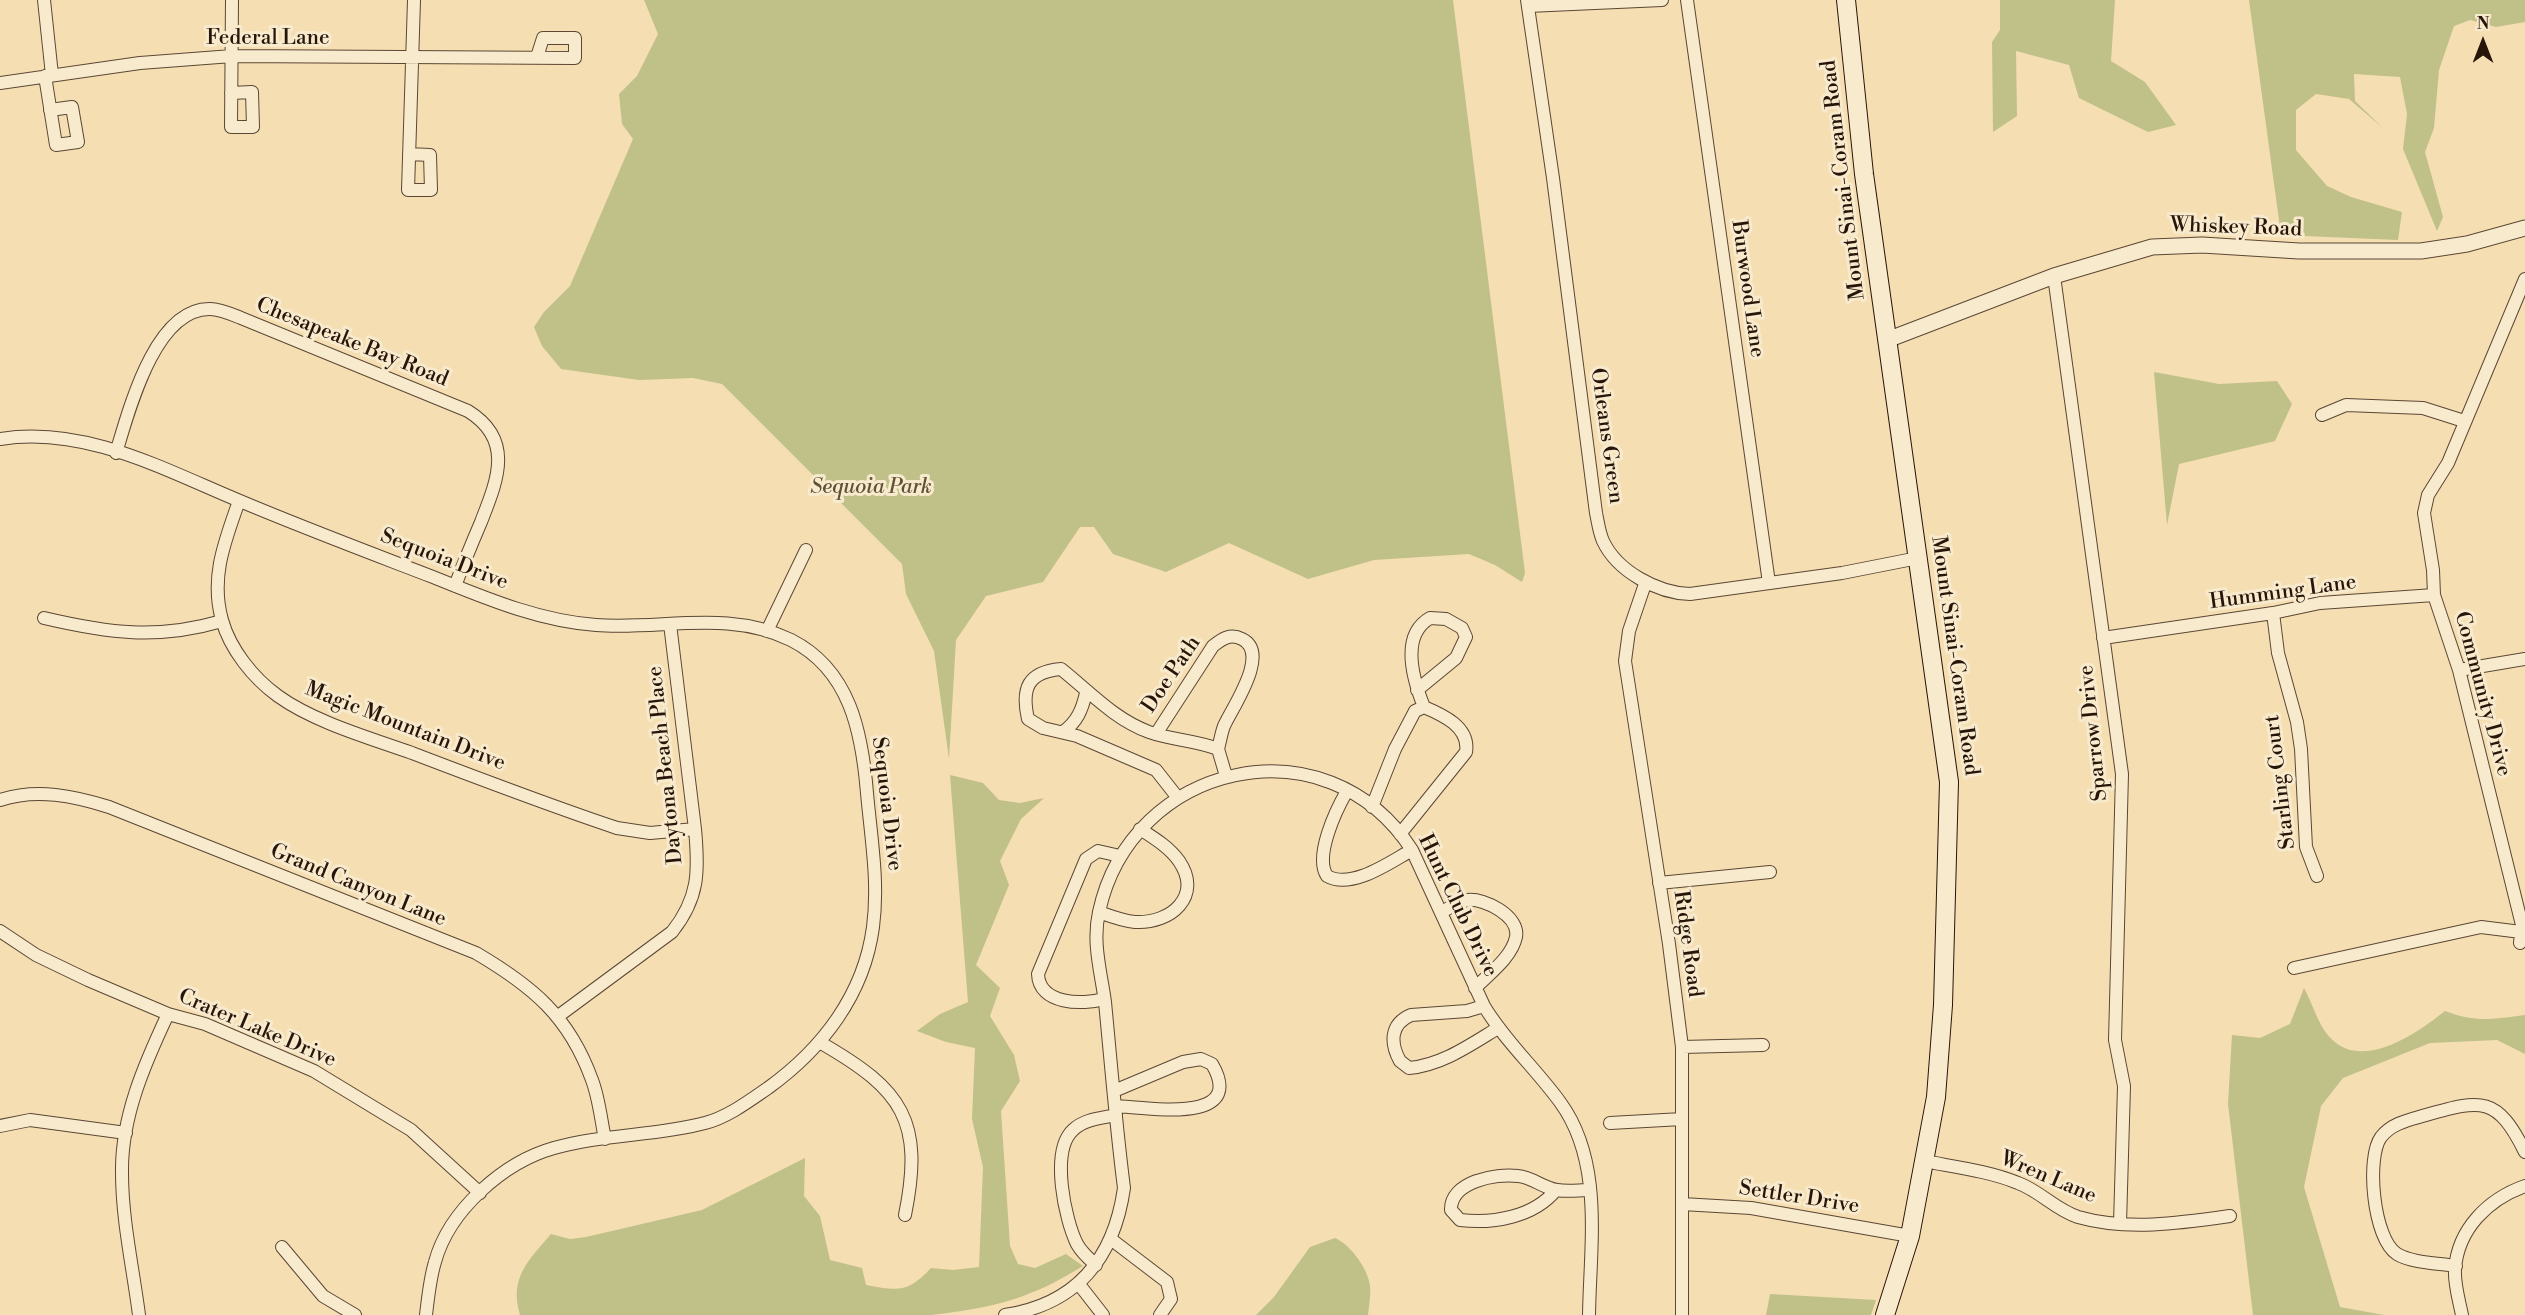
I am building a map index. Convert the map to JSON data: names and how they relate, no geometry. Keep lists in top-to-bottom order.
{
  "streets": {
    "main road": ["Mount Sinai-Coram Road"],
    "street": [
      "Federal Lane",
      "Whiskey Road",
      "Burwood Lane",
      "Chesapeake Bay Road",
      "Orleans Green",
      "Sequoia Drive",
      "Humming Lane",
      "Doe Path",
      "Community Drive",
      "Magic Mountain Drive",
      "Sparrow Drive",
      "Daytona Beach Place",
      "Starling Court",
      "Grand Canyon Lane",
      "Hunt Club Drive",
      "Ridge Road",
      "Crater Lake Drive",
      "Wren Lane",
      "Settler Drive"
    ]
  },
  "crossings": [
    ["Mount Sinai-Coram Road", "Whiskey Road"],
    ["Mount Sinai-Coram Road", "Orleans Green"],
    ["Mount Sinai-Coram Road", "Wren Lane"],
    ["Mount Sinai-Coram Road", "Settler Drive"],
    ["Whiskey Road", "Sparrow Drive"],
    ["Burwood Lane", "Orleans Green"],
    ["Chesapeake Bay Road", "Sequoia Drive"],
    ["Orleans Green", "Ridge Road"],
    ["Sequoia Drive", "Magic Mountain Drive"],
    ["Sequoia Drive", "Daytona Beach Place"],
    ["Sequoia Drive", "Grand Canyon Lane"],
    ["Sequoia Drive", "Crater Lake Drive"],
    ["Humming Lane", "Community Drive"],
    ["Humming Lane", "Sparrow Drive"],
    ["Humming Lane", "Starling Court"],
    ["Magic Mountain Drive", "Daytona Beach Place"],
    ["Sparrow Drive", "Wren Lane"],
    ["Daytona Beach Place", "Grand Canyon Lane"],
    ["Ridge Road", "Settler Drive"]
  ],
  "parks": ["Sequoia Park"],
  "north": "top"
}
